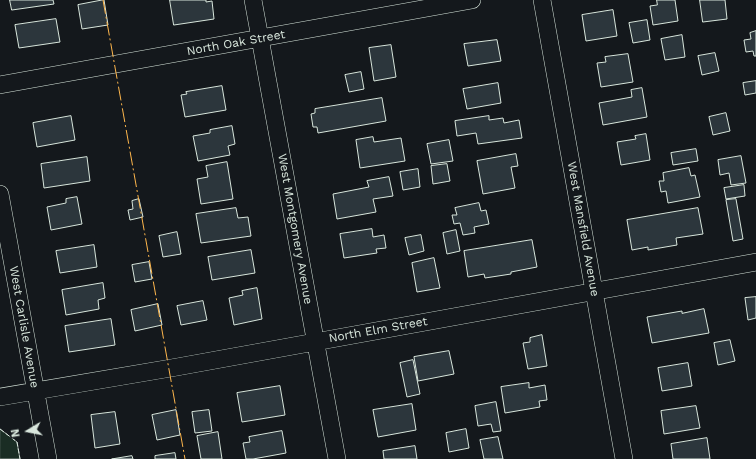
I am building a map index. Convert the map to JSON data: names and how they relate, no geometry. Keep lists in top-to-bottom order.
{
  "streets": {
    "street": [
      "North Oak Street",
      "West Montgomery Avenue",
      "West Mansfield Avenue",
      "West Carlisle Avenue",
      "North Elm Street"
    ]
  },
  "crossings": [
    ["North Oak Street", "West Montgomery Avenue"],
    ["West Montgomery Avenue", "North Elm Street"],
    ["West Mansfield Avenue", "North Elm Street"],
    ["West Carlisle Avenue", "North Elm Street"]
  ],
  "north": "left"
}
